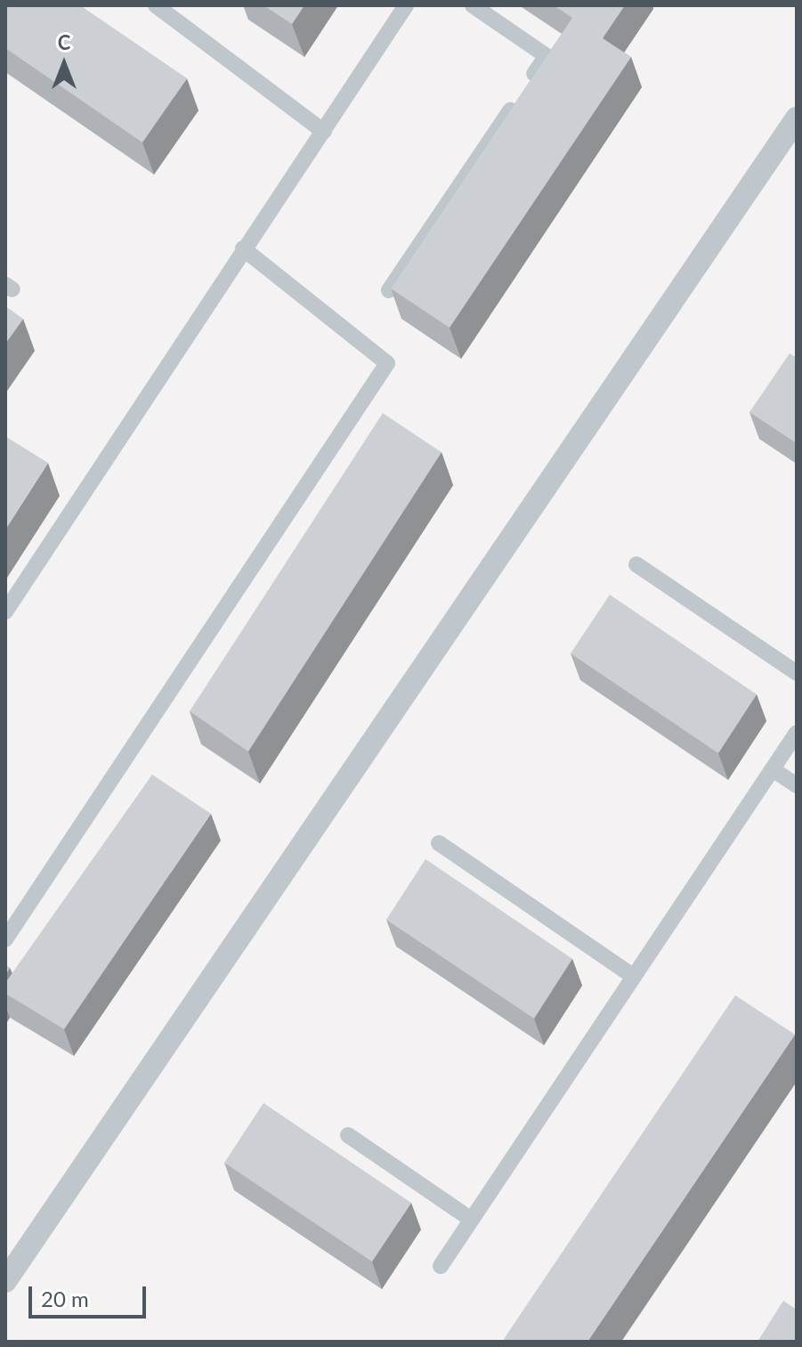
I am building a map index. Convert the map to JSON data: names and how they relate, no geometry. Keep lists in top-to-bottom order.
{
  "scale_bar": "20 m",
  "north": "top"
}
